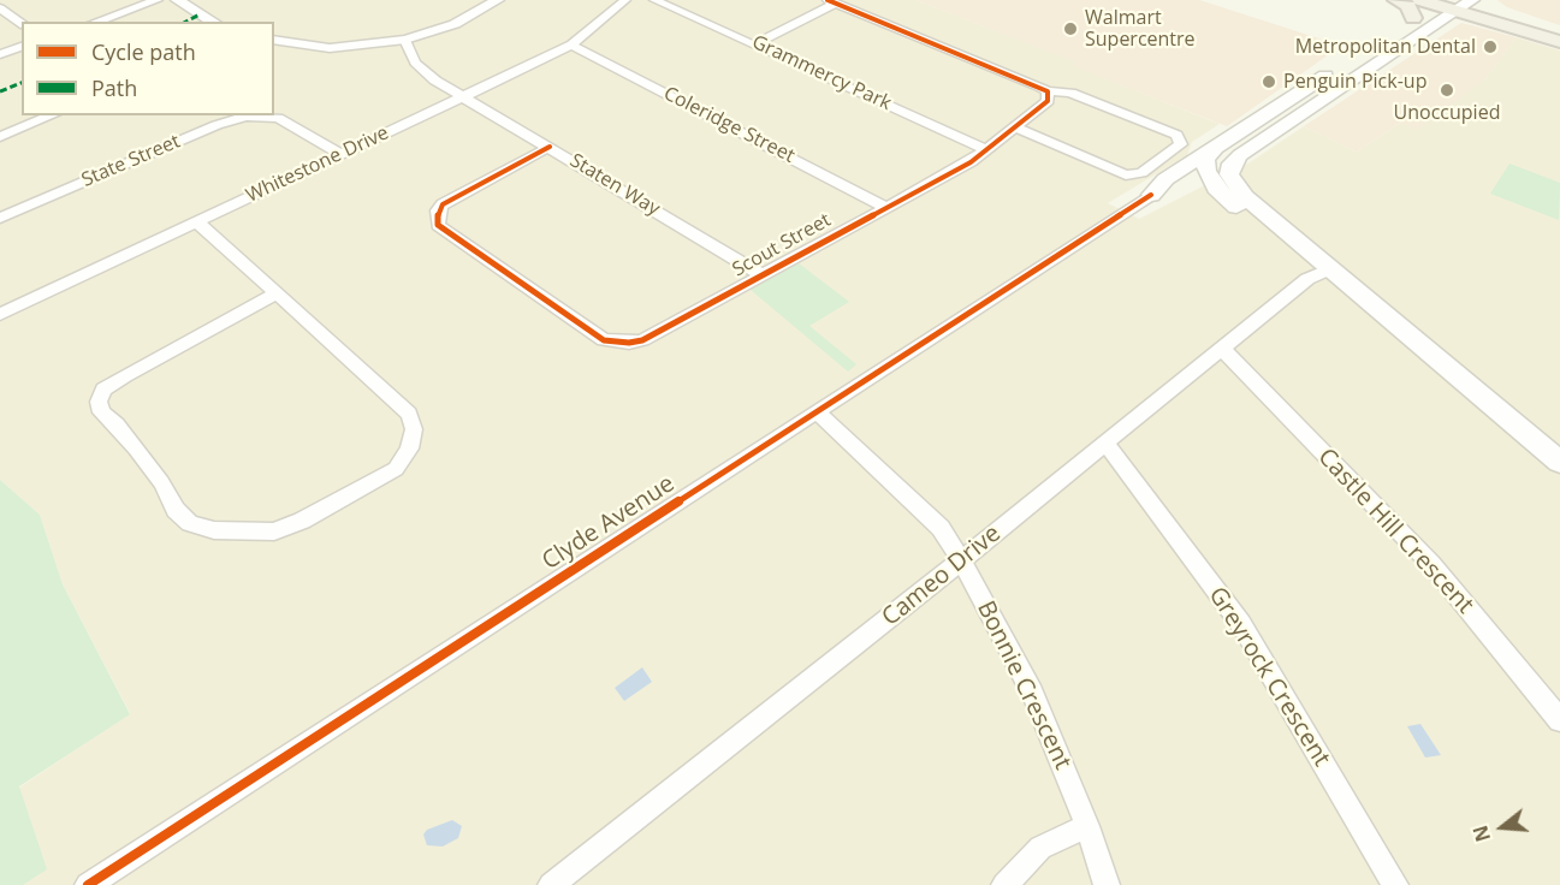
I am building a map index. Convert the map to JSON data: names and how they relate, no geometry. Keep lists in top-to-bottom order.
{
  "streets": {
    "street": [
      "Grammercy Park",
      "Coleridge Street",
      "State Street",
      "Whitestone Drive",
      "Staten Way",
      "Scout Street",
      "Clyde Avenue",
      "Castle Hill Crescent",
      "Cameo Drive",
      "Greyrock Crescent",
      "Bonnie Crescent"
    ]
  },
  "crossings": [
    ["Grammercy Park", "Scout Street"],
    ["Coleridge Street", "Whitestone Drive"],
    ["Coleridge Street", "Scout Street"],
    ["State Street", "Whitestone Drive"],
    ["Whitestone Drive", "Staten Way"],
    ["Staten Way", "Scout Street"],
    ["Clyde Avenue", "Bonnie Crescent"],
    ["Castle Hill Crescent", "Cameo Drive"],
    ["Cameo Drive", "Greyrock Crescent"],
    ["Cameo Drive", "Bonnie Crescent"]
  ],
  "places": [
    "Walmart Supercentre",
    "Metropolitan Dental",
    "Penguin Pick-up",
    "Unoccupied"
  ],
  "legend": ["Cycle path", "Path"],
  "north": "left"
}
